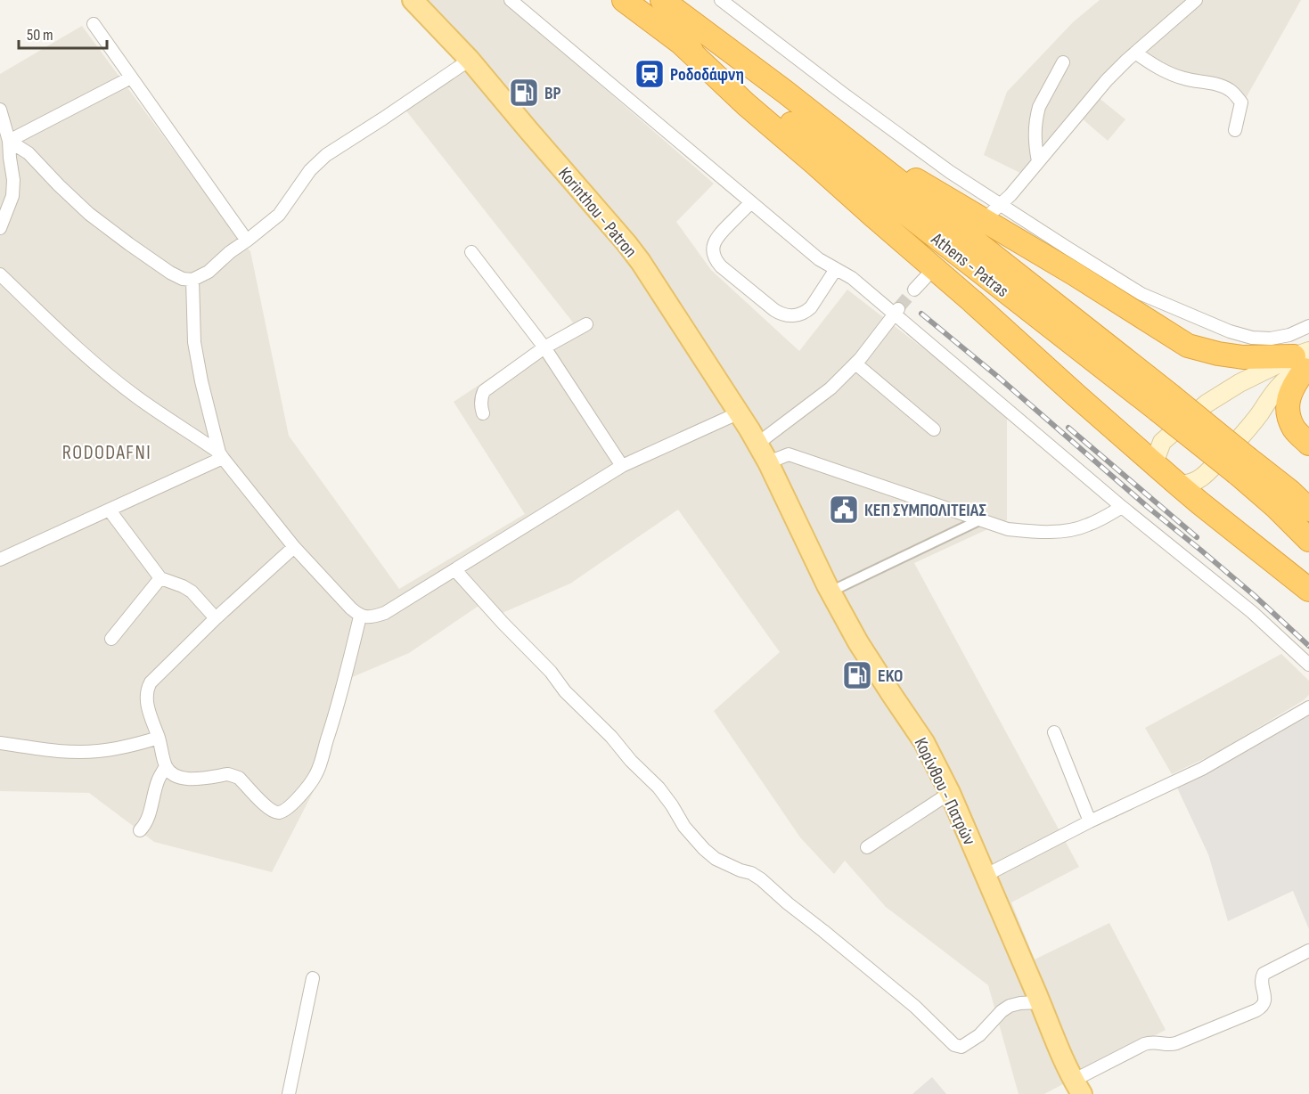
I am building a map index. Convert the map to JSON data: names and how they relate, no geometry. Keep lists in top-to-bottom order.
{
  "streets": {
    "highway": ["Athens - Patras"],
    "main road": ["Korinthou - Patron", "Κορίνθου - Πατρών"]
  },
  "crossings": [
    ["Korinthou - Patron", "Κορίνθου - Πατρών"]
  ],
  "districts": ["RODODAFNI"],
  "places": {
    "station": ["Ροδοδάφνη"],
    "fuel station": ["BP", "EKO"],
    "public building": ["ΚΕΠ ΣΥΜΠΟΛΙΤΕΙΑΣ"]
  },
  "scale_bar": "50 m"
}
